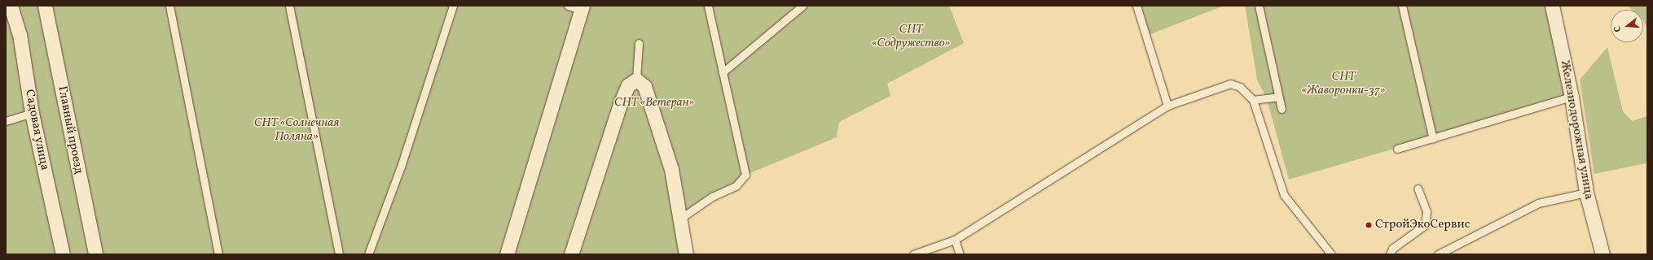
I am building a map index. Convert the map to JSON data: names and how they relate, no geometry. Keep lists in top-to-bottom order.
{
  "streets": {
    "street": ["Садовая улица", "Главный проезд", "Железнодорожная улица"]
  },
  "parks": [
    "СНТ «Содружество»",
    "СНТ «Жаворонки-37»",
    "СНТ «Ветеран»",
    "СНТ «Солнечная Поляна»"
  ],
  "places": ["СтройЭкоСервис"],
  "north": "left"
}
